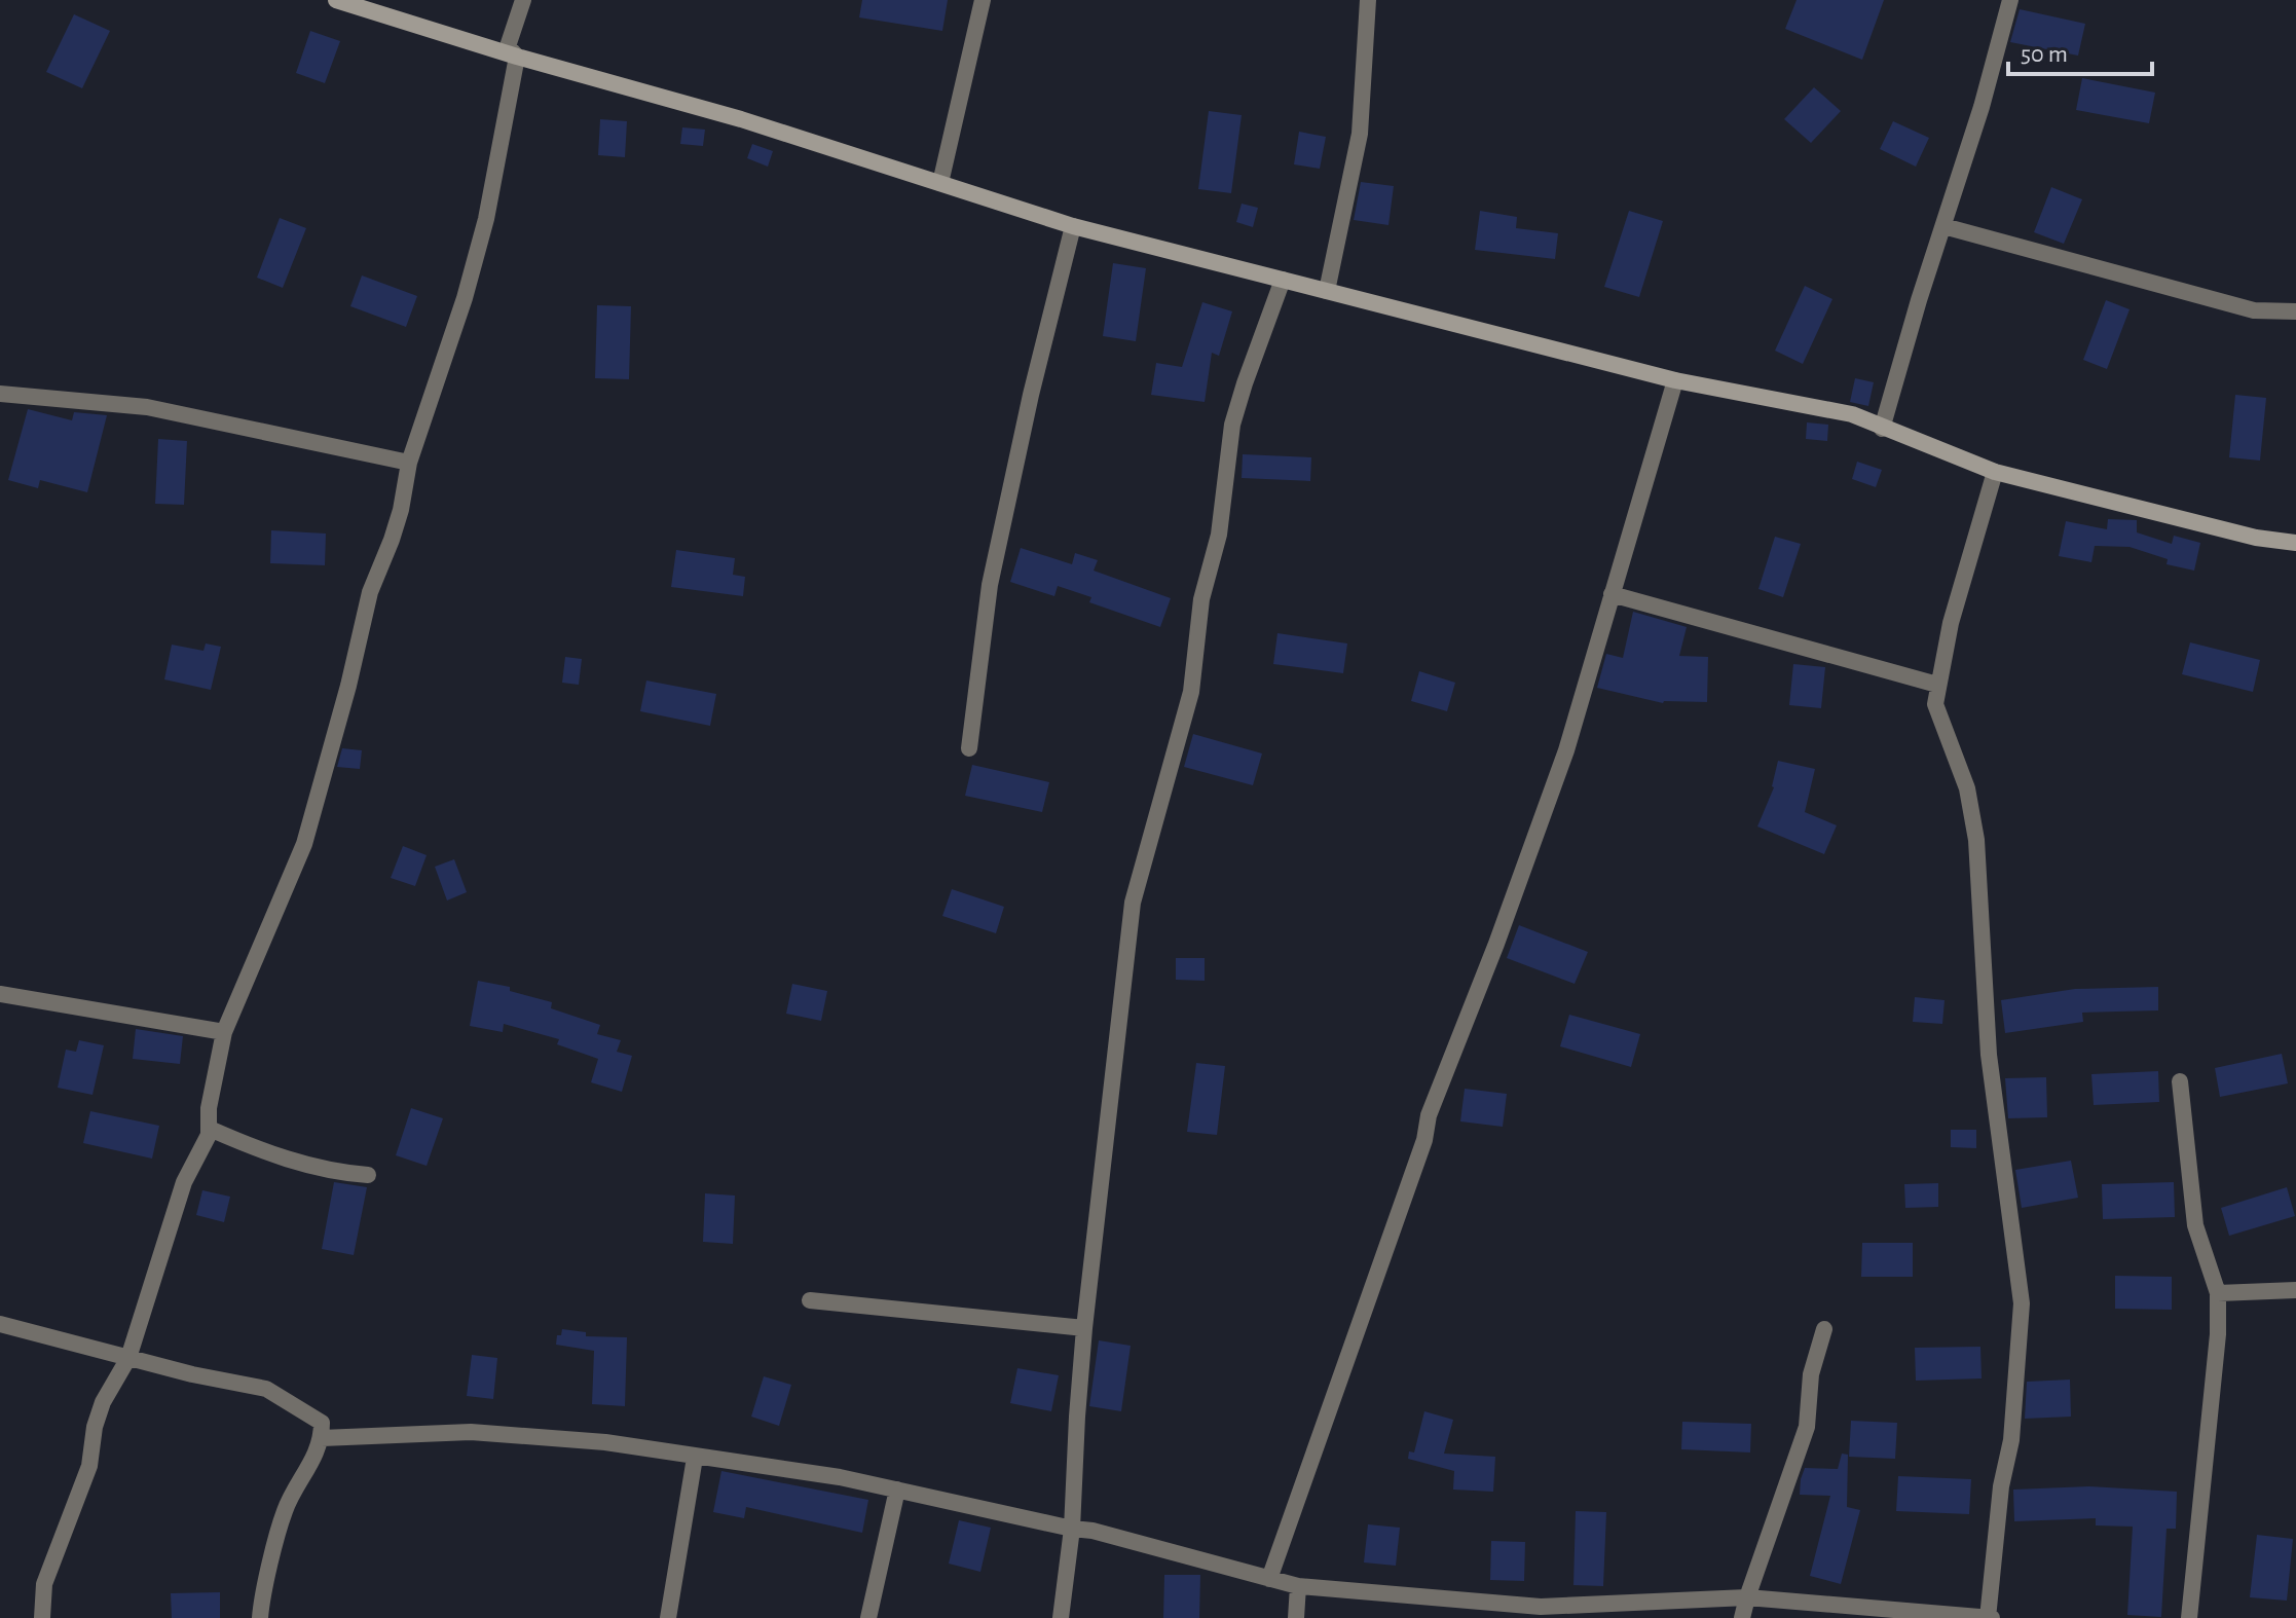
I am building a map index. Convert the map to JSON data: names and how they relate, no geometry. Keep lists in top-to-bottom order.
{
  "scale_bar": "50 m"
}
